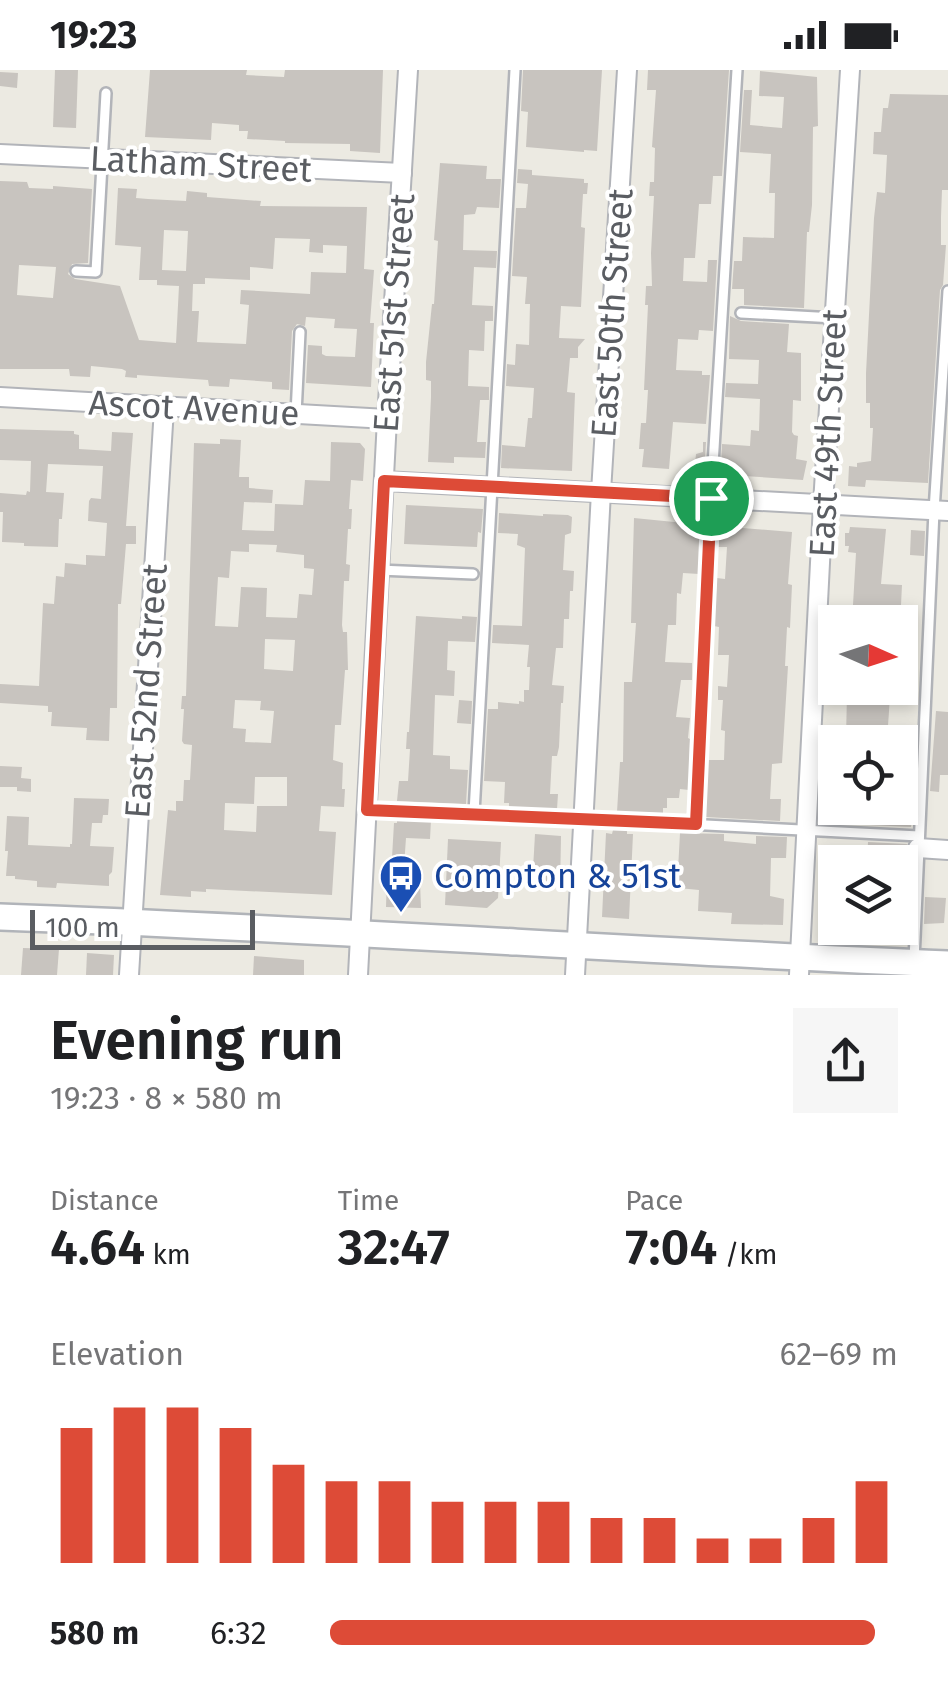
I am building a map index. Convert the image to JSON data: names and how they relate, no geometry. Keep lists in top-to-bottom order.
{
  "streets": {
    "street": [
      "Latham Street",
      "East 51st Street",
      "East 50th Street",
      "Ascot Avenue",
      "East 49th Street",
      "East 52nd Street"
    ]
  },
  "crossings": [
    ["Latham Street", "East 51st Street"],
    ["East 51st Street", "Ascot Avenue"],
    ["Ascot Avenue", "East 52nd Street"]
  ],
  "places": {
    "bus stop": ["Compton & 51st"]
  },
  "scale_bar": "100 m",
  "north": "right",
  "page": {
    "status": "19:23",
    "scale": "100 m",
    "heading": ["Evening run", "19:23 · 8 × 580 m"],
    "stats": [
      ["Distance", "4.64 km"],
      ["Time", "32:47"],
      ["Pace", "7:04 /km"]
    ],
    "chart": ["Elevation", "62–69 m"],
    "list": [
      {
        "name": "580 m",
        "note": "6:32"
      }
    ]
  }
}
